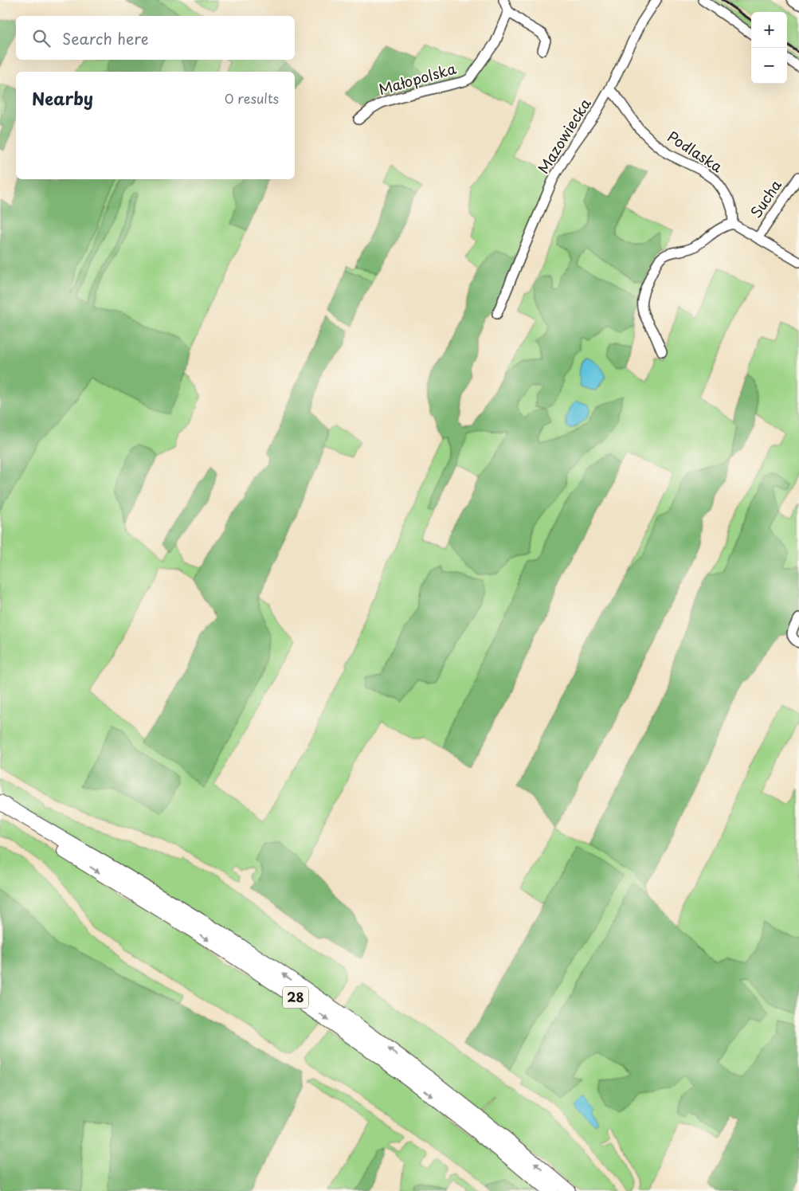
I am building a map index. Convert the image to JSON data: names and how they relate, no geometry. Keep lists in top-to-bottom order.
{
  "streets": {
    "main road": ["28"],
    "street": [
      "Małopolska",
      "Mazowiecka",
      "Podlaska",
      "Sucha"
    ]
  },
  "crossings": [
    ["Mazowiecka", "Podlaska"]
  ],
  "page": {
    "map_buttons": ["+", "−"],
    "search": "Search here",
    "heading": ["Nearby", "0 results"]
  }
}
